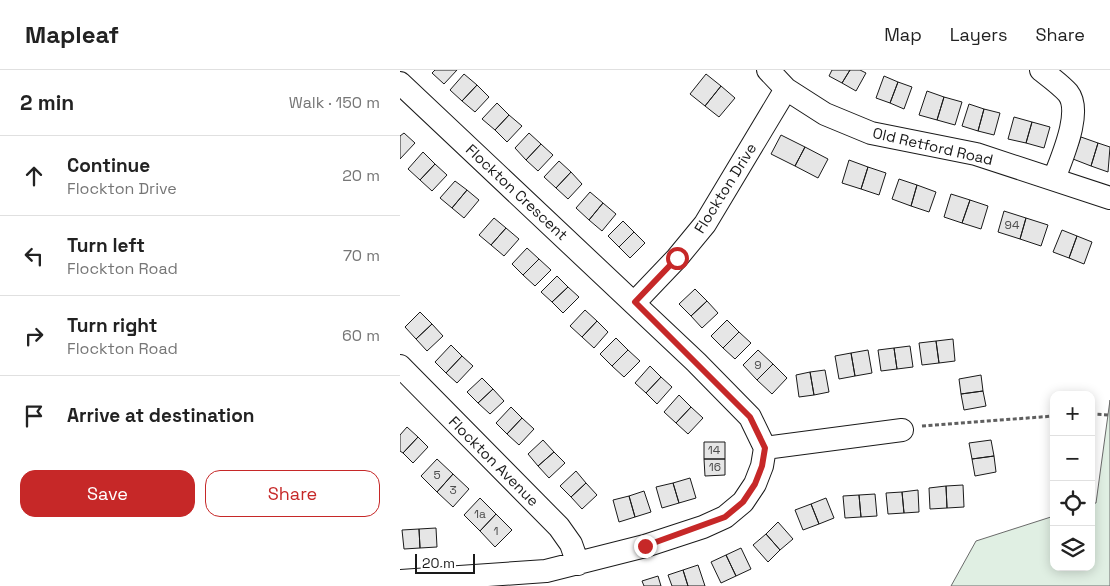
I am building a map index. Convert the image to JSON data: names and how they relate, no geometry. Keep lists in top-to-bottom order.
{
  "streets": {
    "street": [
      "Old Retford Road",
      "Flockton Drive",
      "Flockton Crescent",
      "Flockton Avenue"
    ]
  },
  "crossings": [
    ["Old Retford Road", "Flockton Drive"],
    ["Flockton Drive", "Flockton Crescent"]
  ],
  "house_numbers": [
    "94",
    "9",
    "14",
    "16",
    "5",
    "3",
    "1a",
    "1"
  ],
  "scale_bar": "20 m",
  "page": {
    "header": "Mapleaf",
    "nav": ["Map", "Layers", "Share"],
    "heading": ["2 min", "Walk · 150 m"],
    "list": [
      ["Continue", "Flockton Drive", "20 m"],
      ["Turn left", "Flockton Road", "70 m"],
      ["Turn right", "Flockton Road", "60 m"],
      "Arrive at destination"
    ],
    "map_buttons": ["+", "−"],
    "buttons": ["Save", "Share"],
    "scale": "20 m"
  }
}
